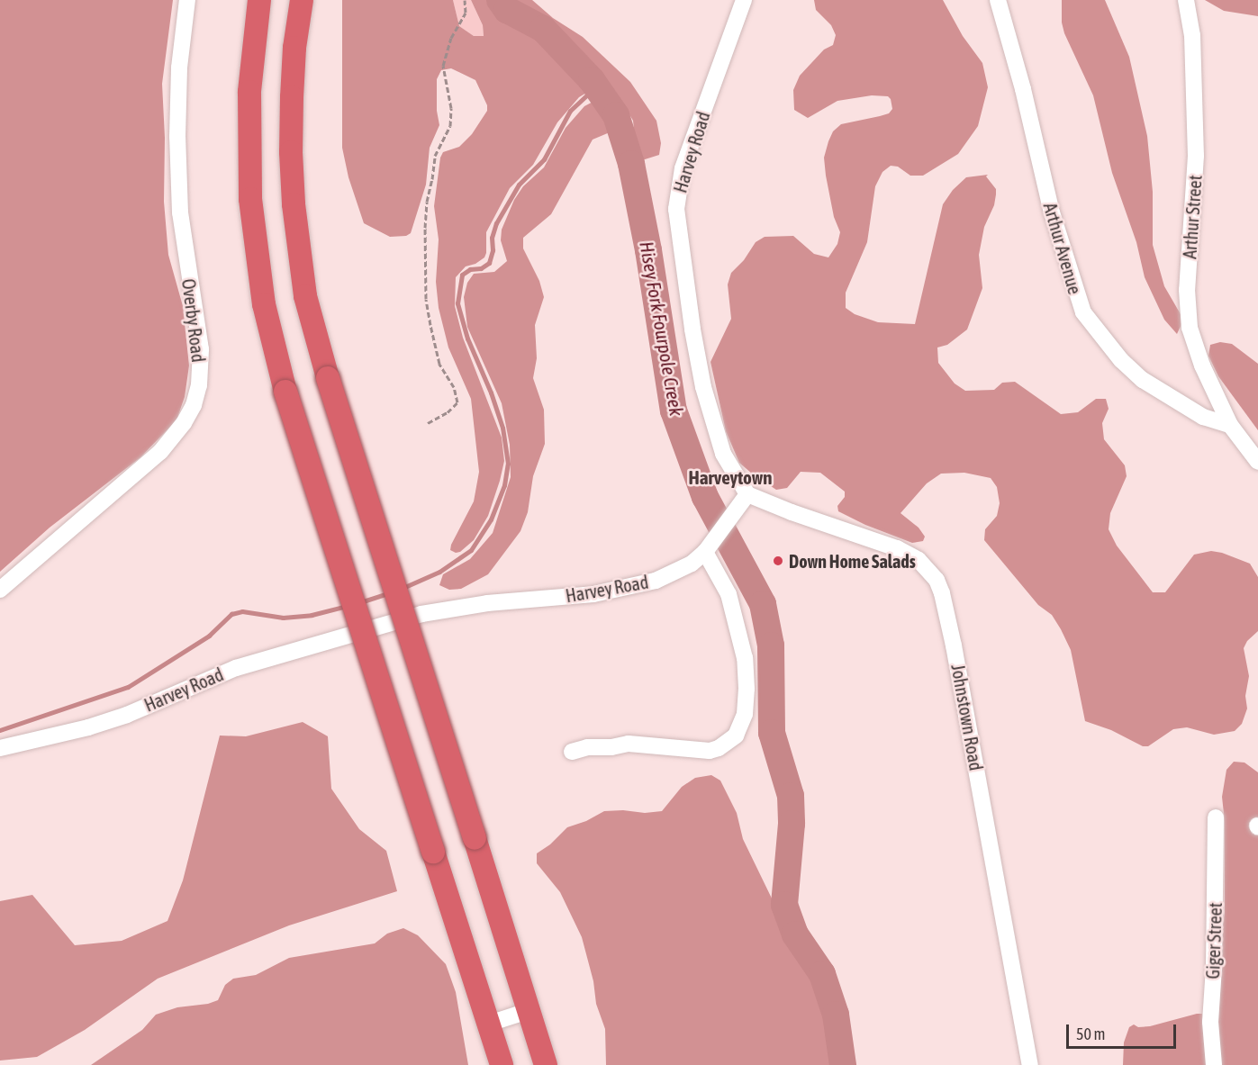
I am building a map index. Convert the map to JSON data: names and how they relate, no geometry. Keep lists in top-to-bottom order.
{
  "streets": {
    "street": [
      "Harvey Road",
      "Arthur Street",
      "Arthur Avenue",
      "Overby Road",
      "Johnstown Road",
      "Giger Street"
    ]
  },
  "crossings": [
    ["Harvey Road", "Johnstown Road"],
    ["Arthur Street", "Arthur Avenue"]
  ],
  "districts": ["Harveytown"],
  "water": ["Hisey Fork Fourpole Creek"],
  "places": ["Down Home Salads"],
  "scale_bar": "50 m"
}
